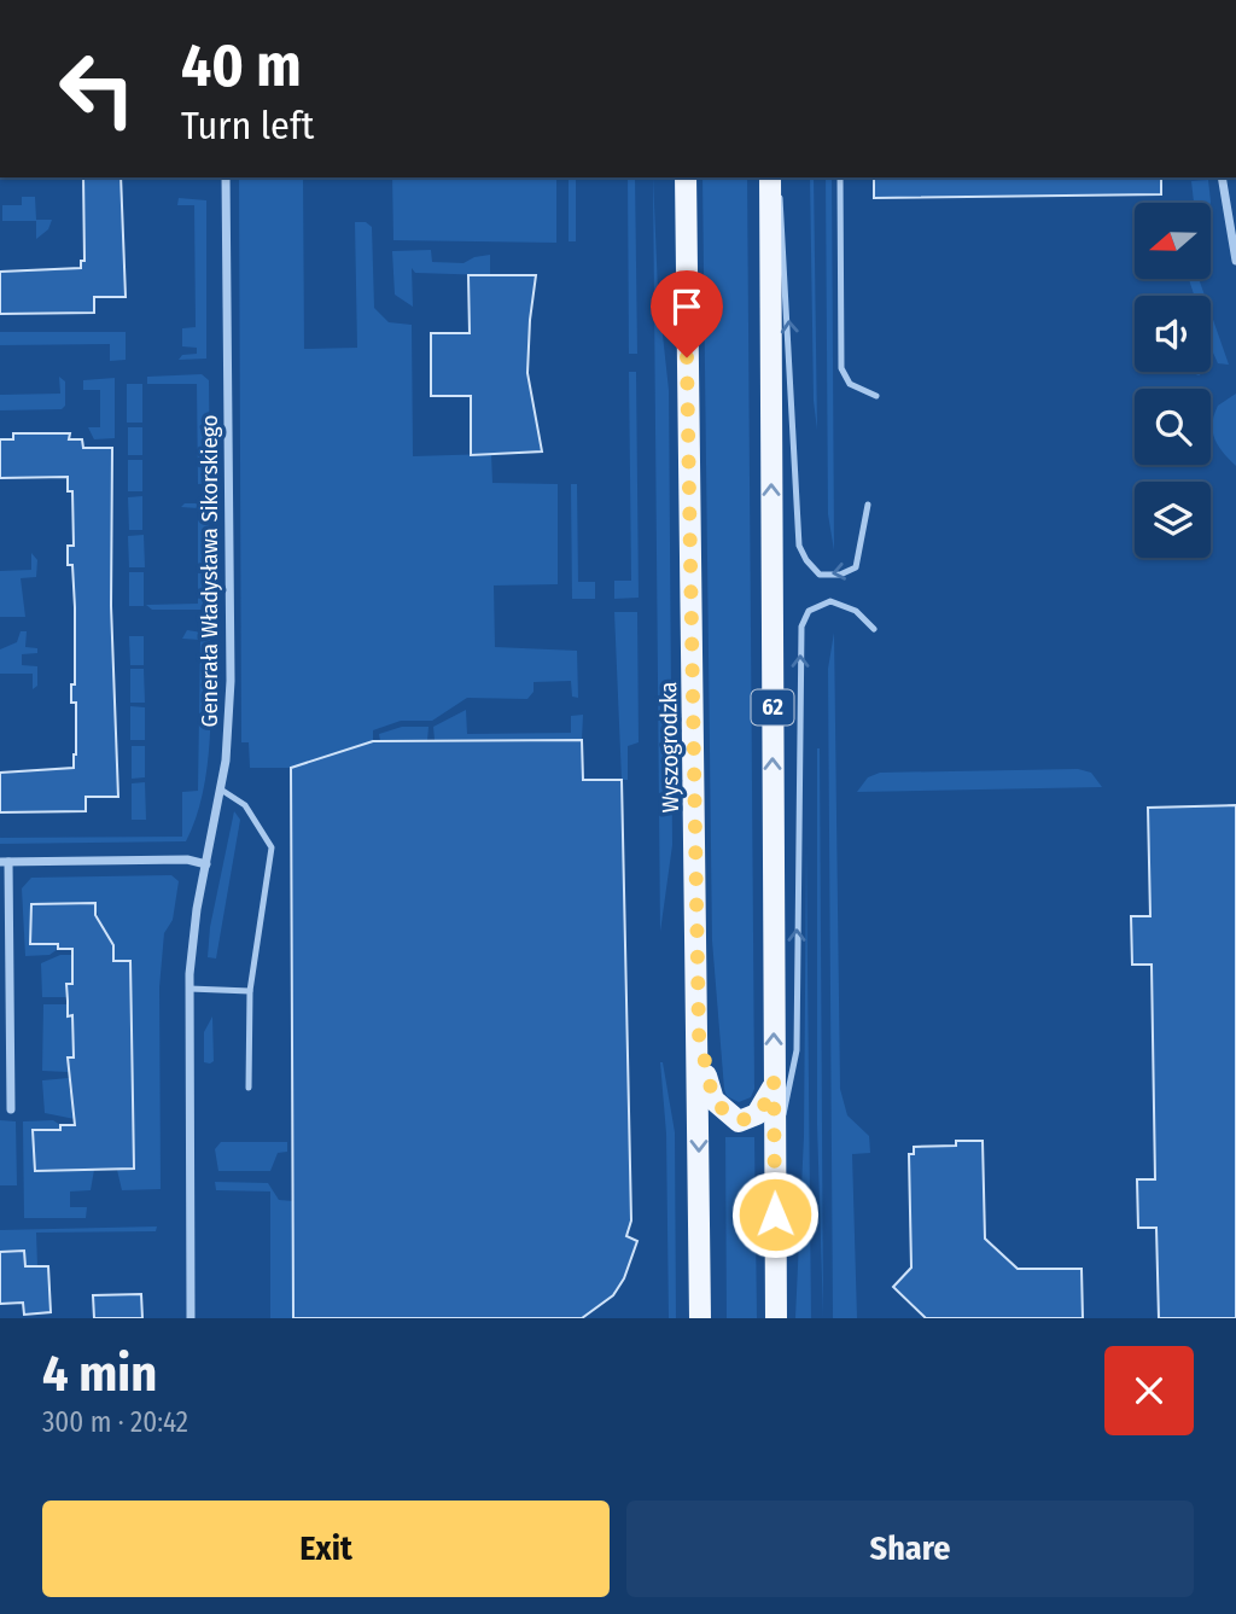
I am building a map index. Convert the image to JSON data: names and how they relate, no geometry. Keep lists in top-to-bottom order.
{
  "streets": {
    "main road": ["62", "Wyszogrodzka"],
    "street": ["Generała Władysława Sikorskiego"]
  },
  "north": "left",
  "page": {
    "turn": ["40 m", "Turn left"],
    "heading": ["4 min", "300 m · 20:42"],
    "buttons": ["Exit", "Share"]
  }
}
